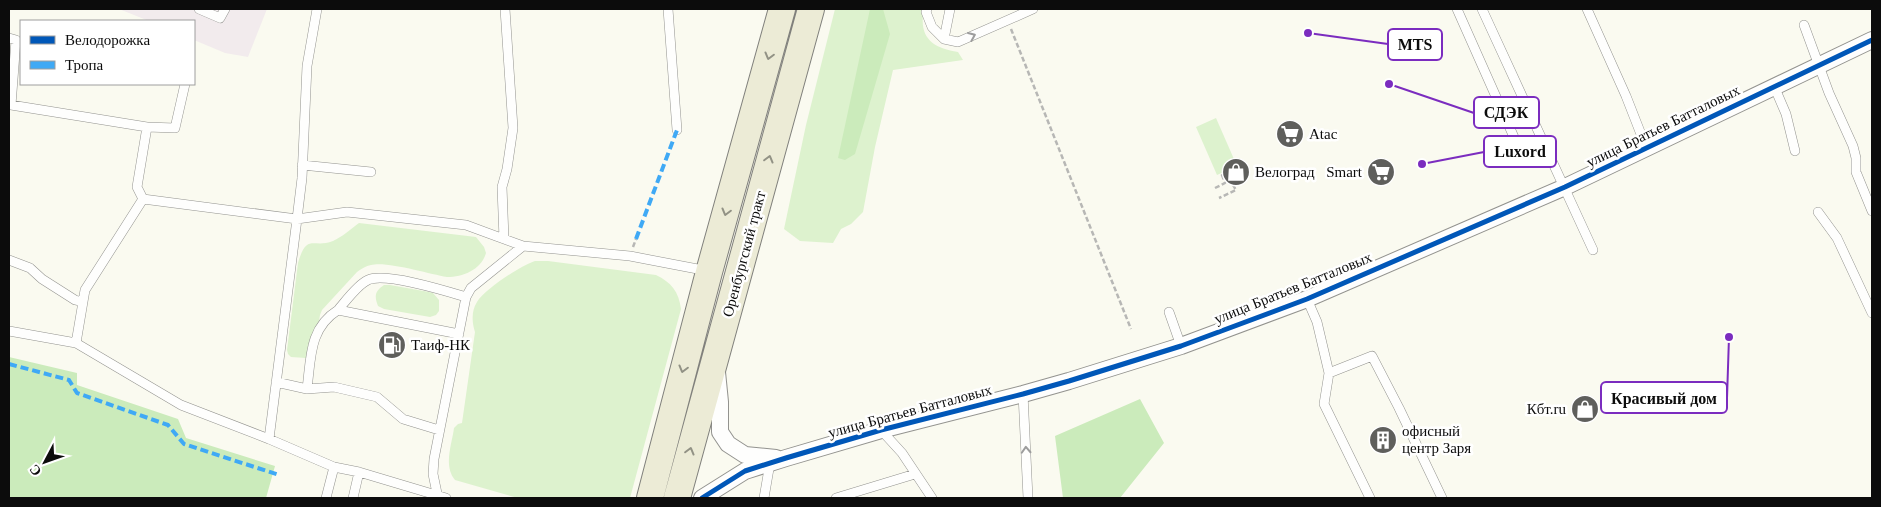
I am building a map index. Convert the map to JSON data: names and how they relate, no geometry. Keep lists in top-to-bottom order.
{
  "streets": {
    "main road": ["Оренбургский тракт"],
    "street": ["улица Братьев Батталовых"]
  },
  "crossings": [
    ["улица Братьев Батталовых", "Оренбургский тракт"]
  ],
  "places": {
    "other": [
      "MTS",
      "СДЭК",
      "Luxord",
      "Красивый дом"
    ],
    "supermarket": ["Atac", "Smart"],
    "shop": ["Велоград", "Кбт.ru"],
    "fuel station": ["Таиф-НК"],
    "building": ["офисный центр Заря"]
  },
  "legend": ["Велодорожка", "Тропа"],
  "north": "bottom left"
}
